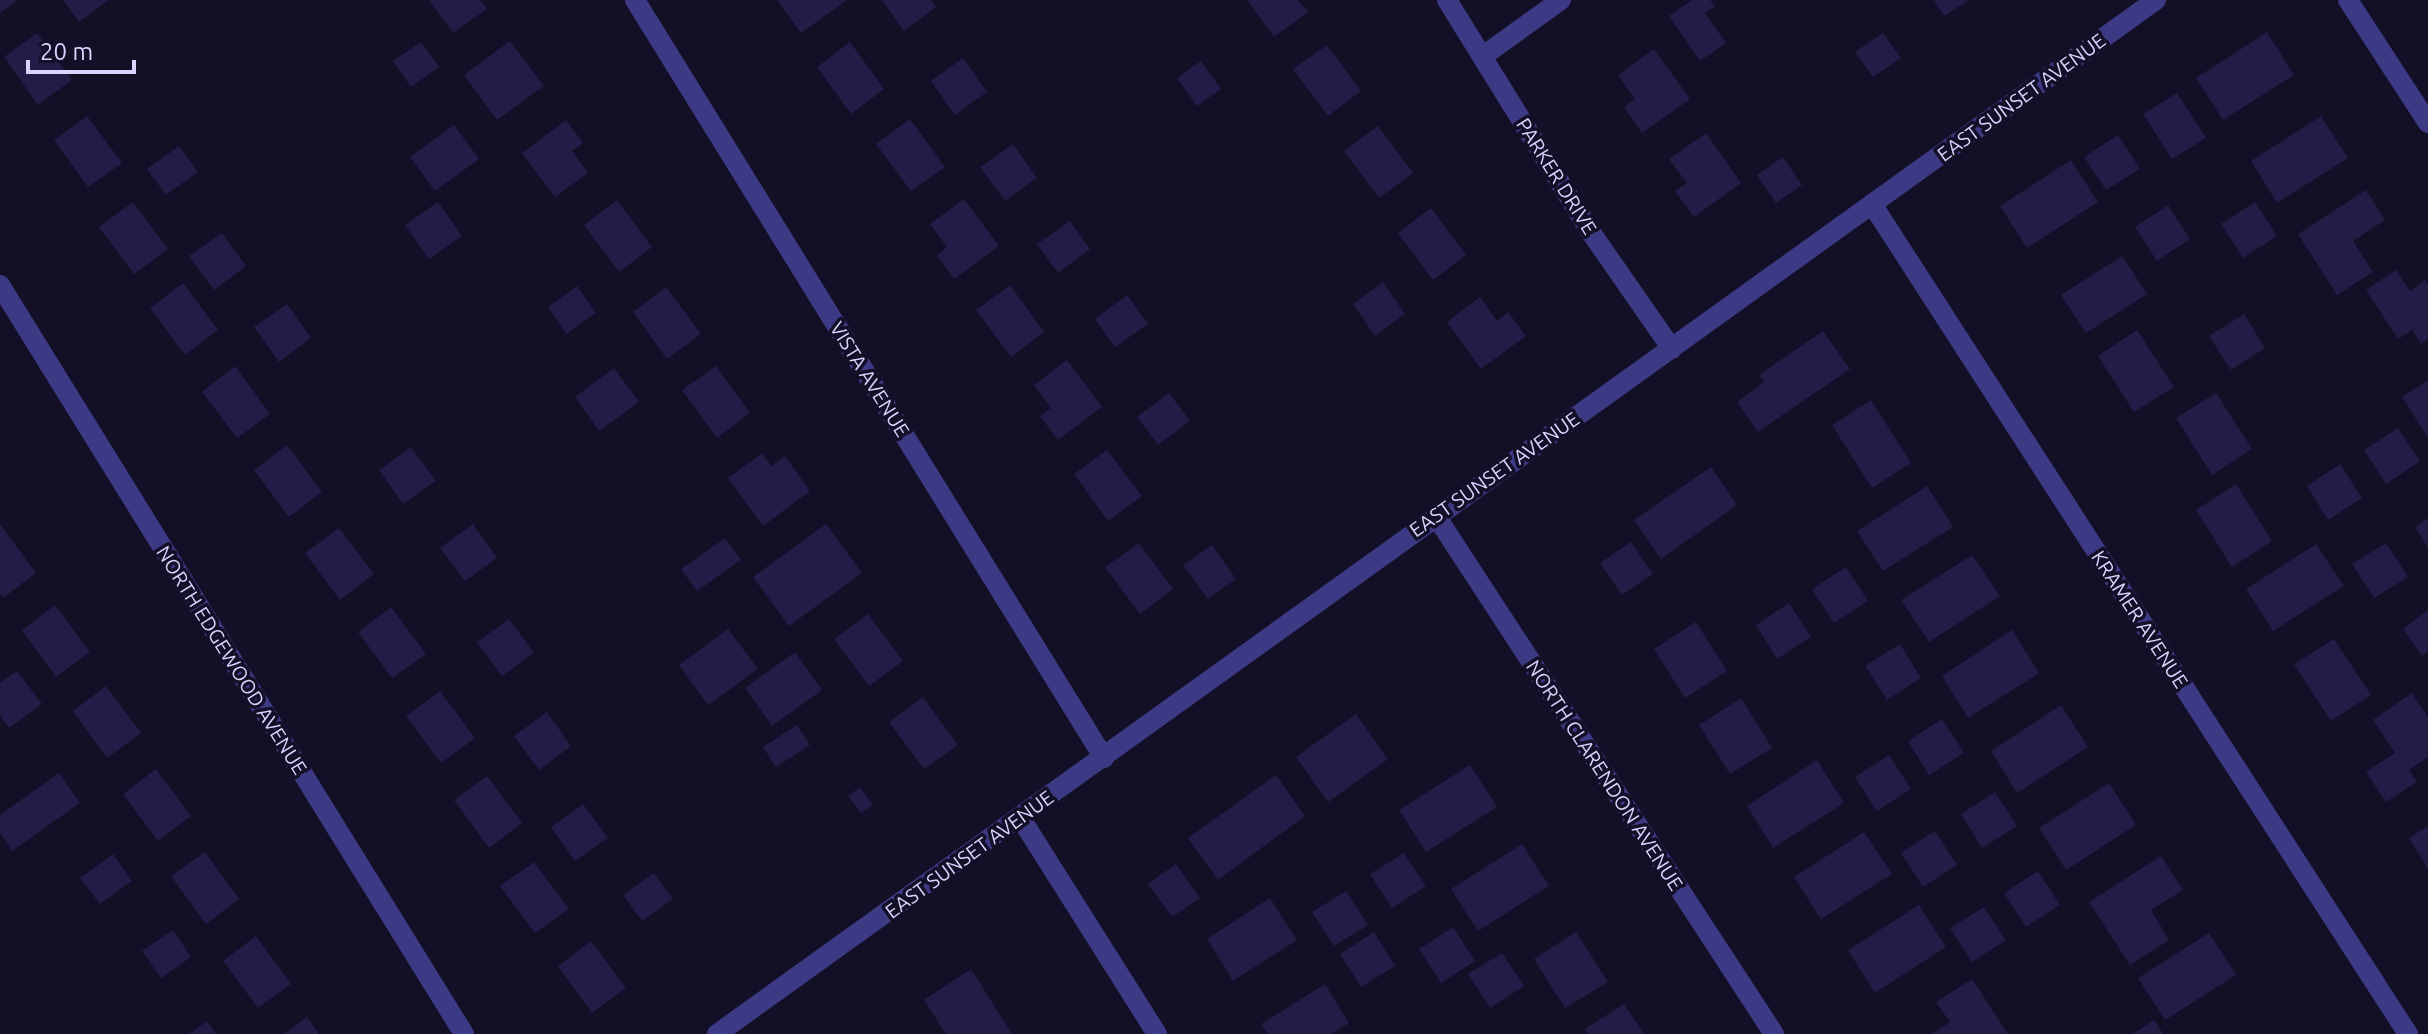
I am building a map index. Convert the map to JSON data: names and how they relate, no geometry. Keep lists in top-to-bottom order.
{
  "streets": {
    "street": [
      "EAST SUNSET AVENUE",
      "PARKER DRIVE",
      "VISTA AVENUE",
      "KRAMER AVENUE",
      "NORTH EDGEWOOD AVENUE",
      "NORTH CLARENDON AVENUE"
    ]
  },
  "crossings": [
    ["EAST SUNSET AVENUE", "PARKER DRIVE"],
    ["EAST SUNSET AVENUE", "VISTA AVENUE"],
    ["EAST SUNSET AVENUE", "KRAMER AVENUE"],
    ["EAST SUNSET AVENUE", "NORTH CLARENDON AVENUE"]
  ],
  "scale_bar": "20 m"
}
